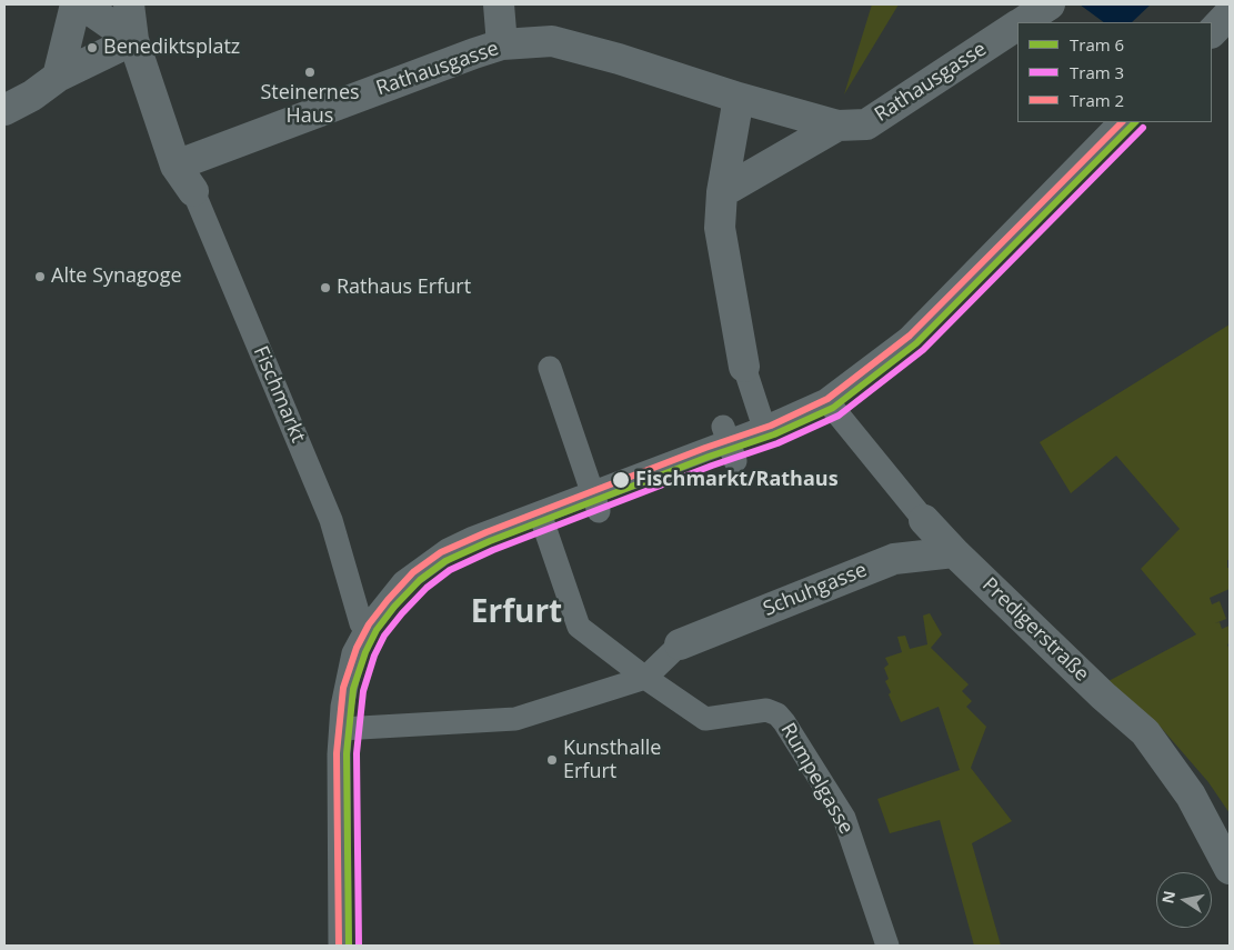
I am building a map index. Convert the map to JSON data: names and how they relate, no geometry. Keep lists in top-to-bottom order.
{
  "streets": {
    "street": [
      "Rathausgasse",
      "Fischmarkt",
      "Schuhgasse",
      "Predigerstraße",
      "Rumpelgasse"
    ]
  },
  "crossings": [
    ["Rathausgasse", "Fischmarkt"],
    ["Schuhgasse", "Predigerstraße"]
  ],
  "districts": ["Erfurt"],
  "places": [
    "Benediktsplatz",
    "Steinernes Haus",
    "Alte Synagoge",
    "Rathaus Erfurt",
    "Fischmarkt/Rathaus",
    "Kunsthalle Erfurt"
  ],
  "lines": ["tram line 6", "tram line 2", "tram line 3"],
  "legend": ["Tram 6", "Tram 3", "Tram 2"],
  "north": "left"
}
